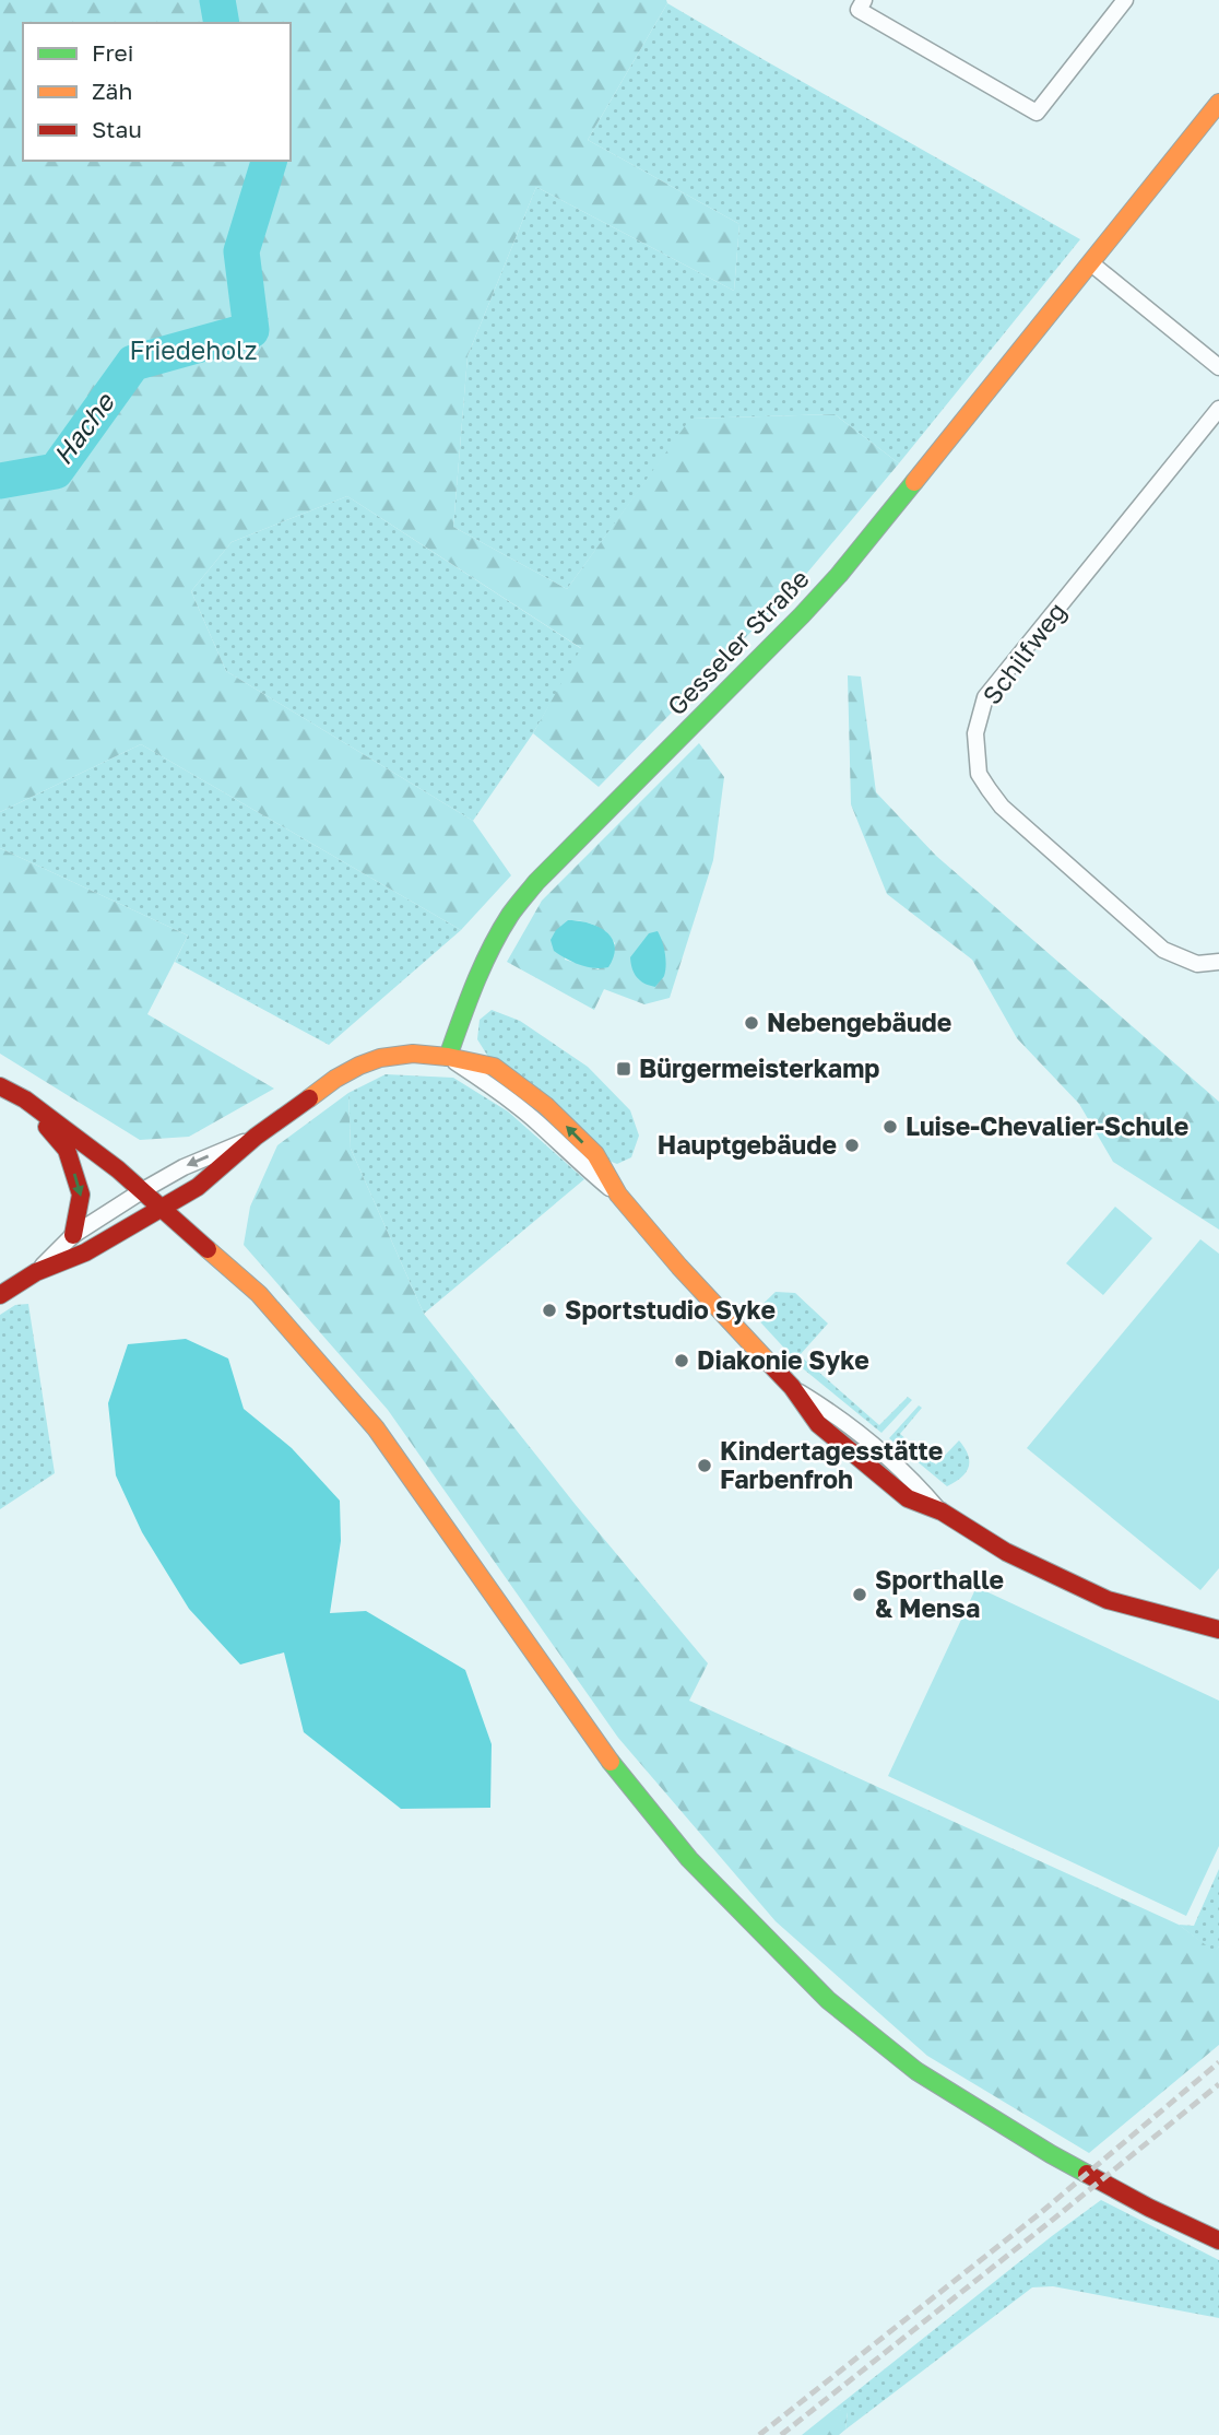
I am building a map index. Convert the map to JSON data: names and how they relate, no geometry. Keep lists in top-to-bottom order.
{
  "streets": {
    "street": ["Gesseler Straße", "Schilfweg"]
  },
  "water": ["Hache"],
  "parks": ["Friedeholz"],
  "places": {
    "other": [
      "Nebengebäude",
      "Luise-Chevalier-Schule",
      "Hauptgebäude",
      "Sportstudio Syke",
      "Diakonie Syke",
      "Kindertagesstätte Farbenfroh",
      "Sporthalle & Mensa"
    ],
    "transit": ["Bürgermeisterkamp"]
  },
  "legend": ["Frei", "Zäh", "Stau"]
}
